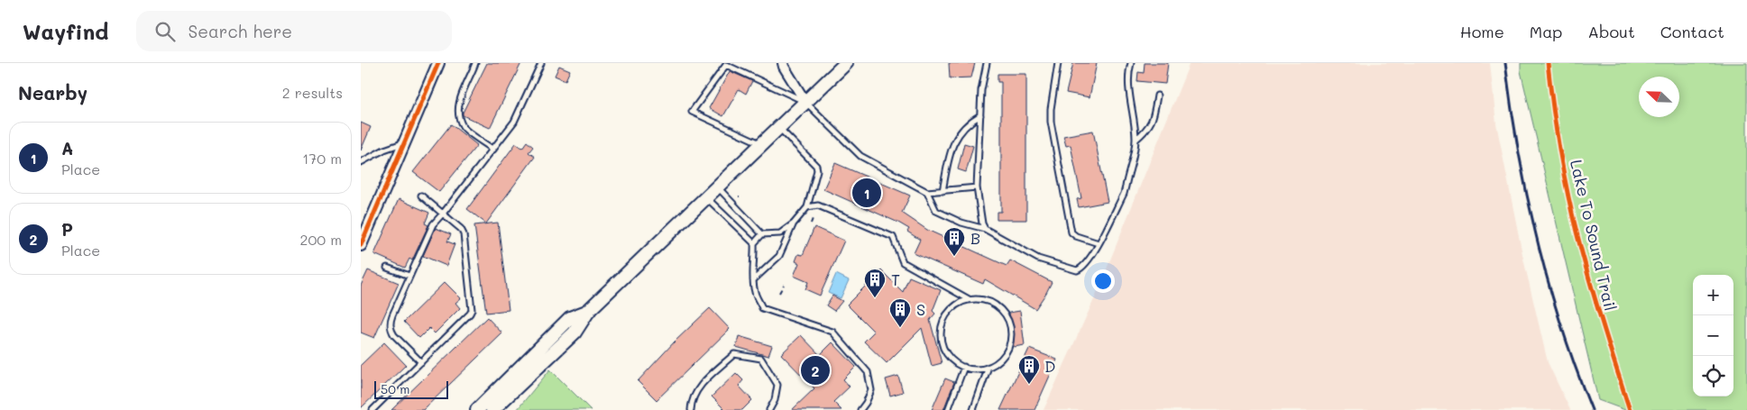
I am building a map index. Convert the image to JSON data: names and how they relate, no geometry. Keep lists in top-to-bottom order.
{
  "streets": {
    "cycle path": ["Lake To Sound Trail"]
  },
  "places": {
    "building": [
      "B",
      "T",
      "S",
      "D"
    ]
  },
  "scale_bar": "50 m",
  "north": "top left",
  "page": {
    "header": "Wayfind",
    "search": "Search here",
    "nav": [
      "Home",
      "Map",
      "About",
      "Contact"
    ],
    "heading": ["Nearby", "2 results"],
    "list": [
      {
        "mark": "1",
        "name": "A",
        "note": "Place",
        "value": "170 m"
      },
      {
        "mark": "2",
        "name": "P",
        "note": "Place",
        "value": "200 m"
      }
    ],
    "pins": ["1", "2"],
    "map_buttons": ["+", "−"],
    "scale": "50 m"
  }
}
